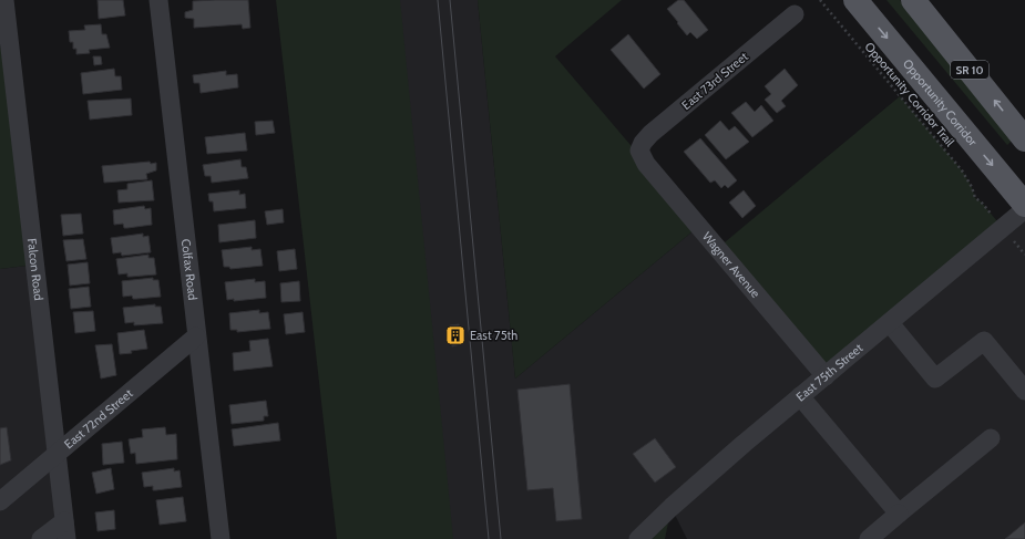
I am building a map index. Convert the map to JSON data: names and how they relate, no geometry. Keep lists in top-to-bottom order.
{
  "streets": {
    "main road": ["SR 10", "Opportunity Corridor"],
    "street": [
      "East 73rd Street",
      "Wagner Avenue",
      "Falcon Road",
      "Colfax Road",
      "East 75th Street",
      "East 72nd Street"
    ],
    "path": ["Opportunity Corridor Trail"]
  },
  "crossings": [
    ["East 73rd Street", "Wagner Avenue"],
    ["Wagner Avenue", "East 75th Street"],
    ["Falcon Road", "East 72nd Street"],
    ["Colfax Road", "East 72nd Street"]
  ],
  "places": {
    "building": ["East 75th"]
  }
}
